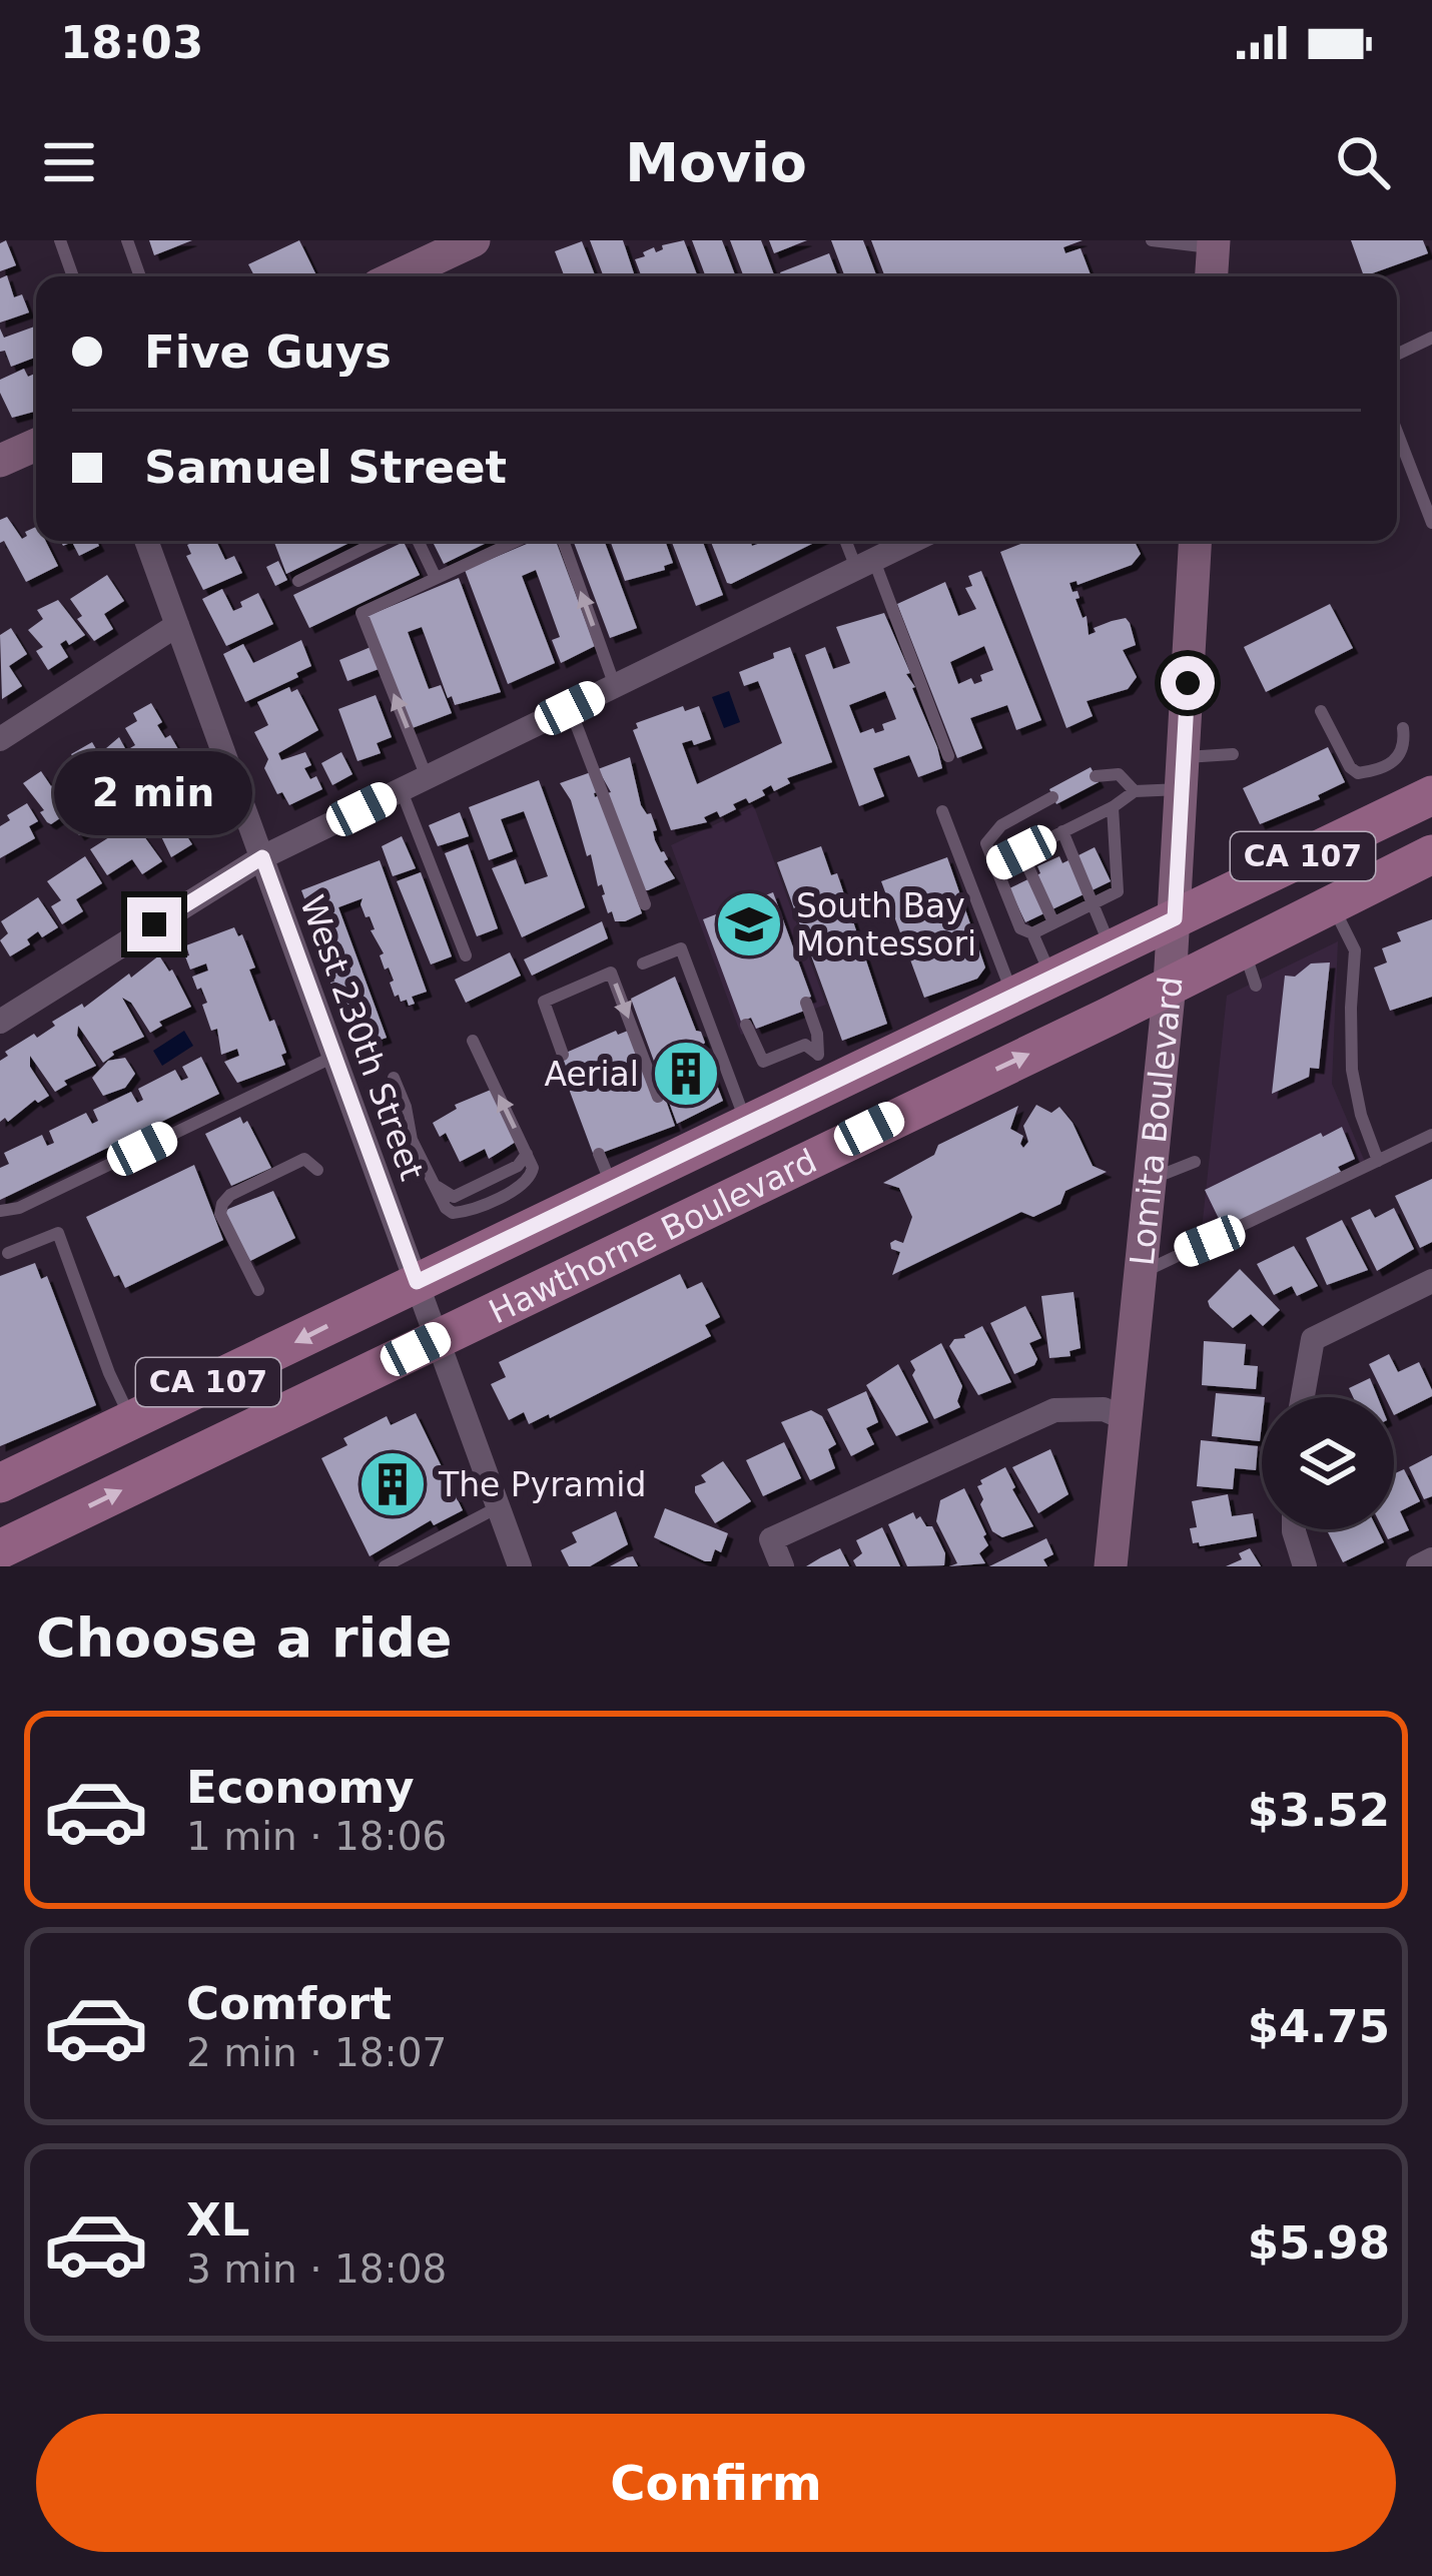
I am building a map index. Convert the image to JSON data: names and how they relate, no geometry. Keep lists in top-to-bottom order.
{
  "streets": {
    "main road": ["CA 107", "Lomita Boulevard", "Hawthorne Boulevard"],
    "street": ["West 230th Street"]
  },
  "crossings": [
    ["West 230th Street", "Hawthorne Boulevard"],
    ["Lomita Boulevard", "Hawthorne Boulevard"]
  ],
  "places": {
    "school or university": ["South Bay Montessori"],
    "building": ["Aerial", "The Pyramid"]
  },
  "page": {
    "status": "18:03",
    "header": "Movio",
    "banner": ["Five Guys", "Samuel Street"],
    "bubble": "2 min",
    "heading": "Choose a ride",
    "list": [
      {
        "name": "Economy",
        "note": "1 min · 18:06",
        "value": "$3.52"
      },
      {
        "name": "Comfort",
        "note": "2 min · 18:07",
        "value": "$4.75"
      },
      {
        "name": "XL",
        "note": "3 min · 18:08",
        "value": "$5.98"
      }
    ],
    "buttons": "Confirm"
  }
}
